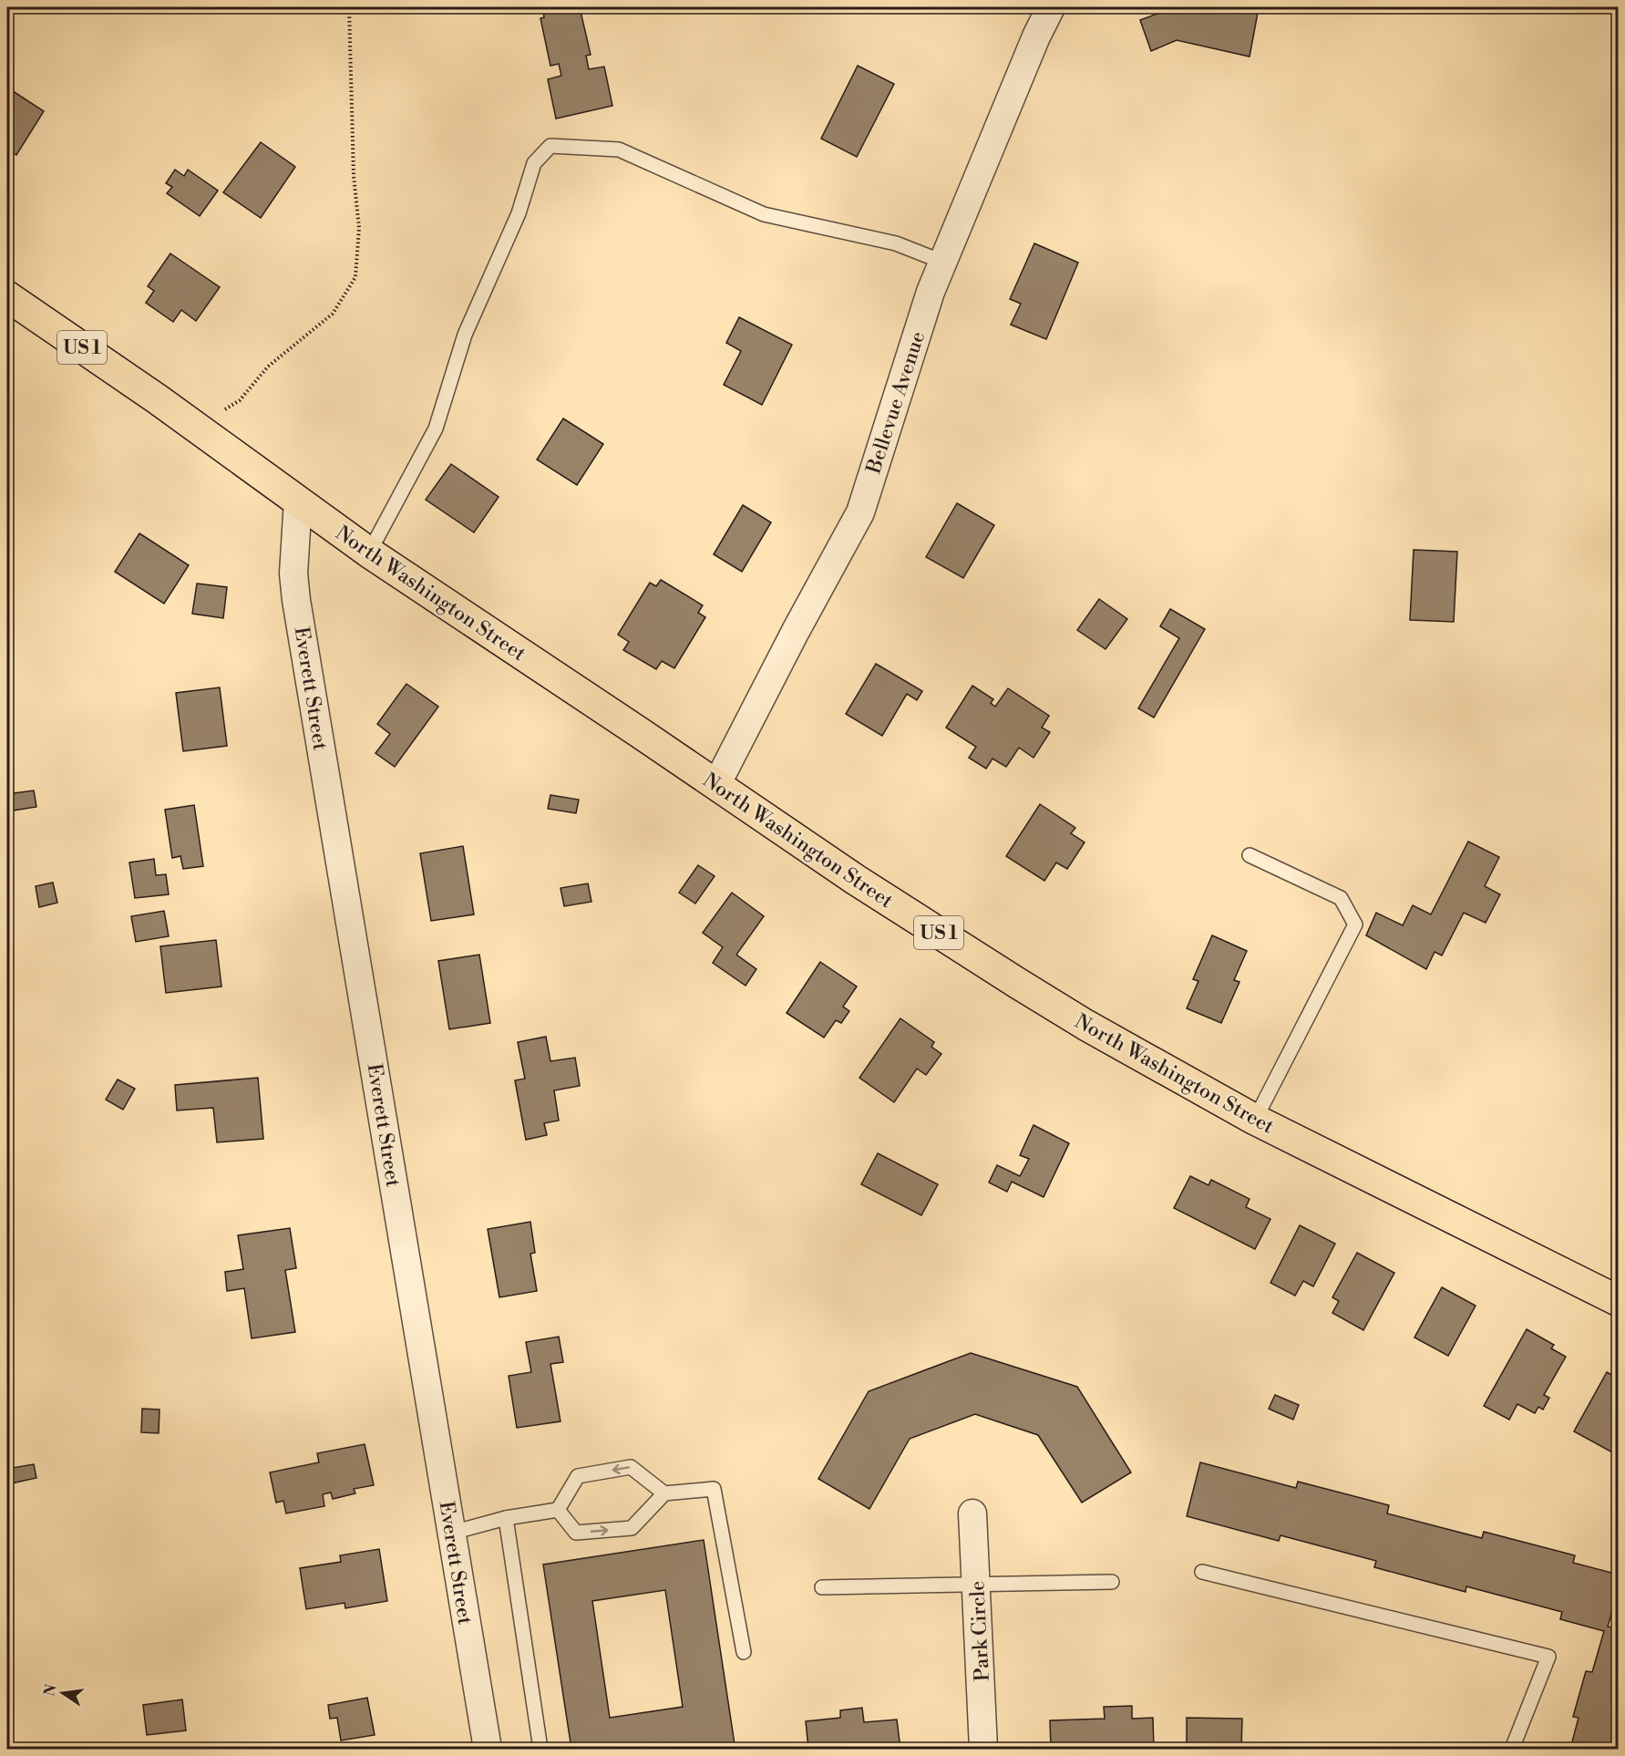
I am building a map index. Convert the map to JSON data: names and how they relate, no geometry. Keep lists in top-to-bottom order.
{
  "streets": {
    "main road": ["US 1", "North Washington Street"],
    "street": ["Bellevue Avenue", "Everett Street", "Park Circle"]
  },
  "crossings": [
    ["Bellevue Avenue", "North Washington Street"],
    ["North Washington Street", "Everett Street"]
  ],
  "north": "left"
}
